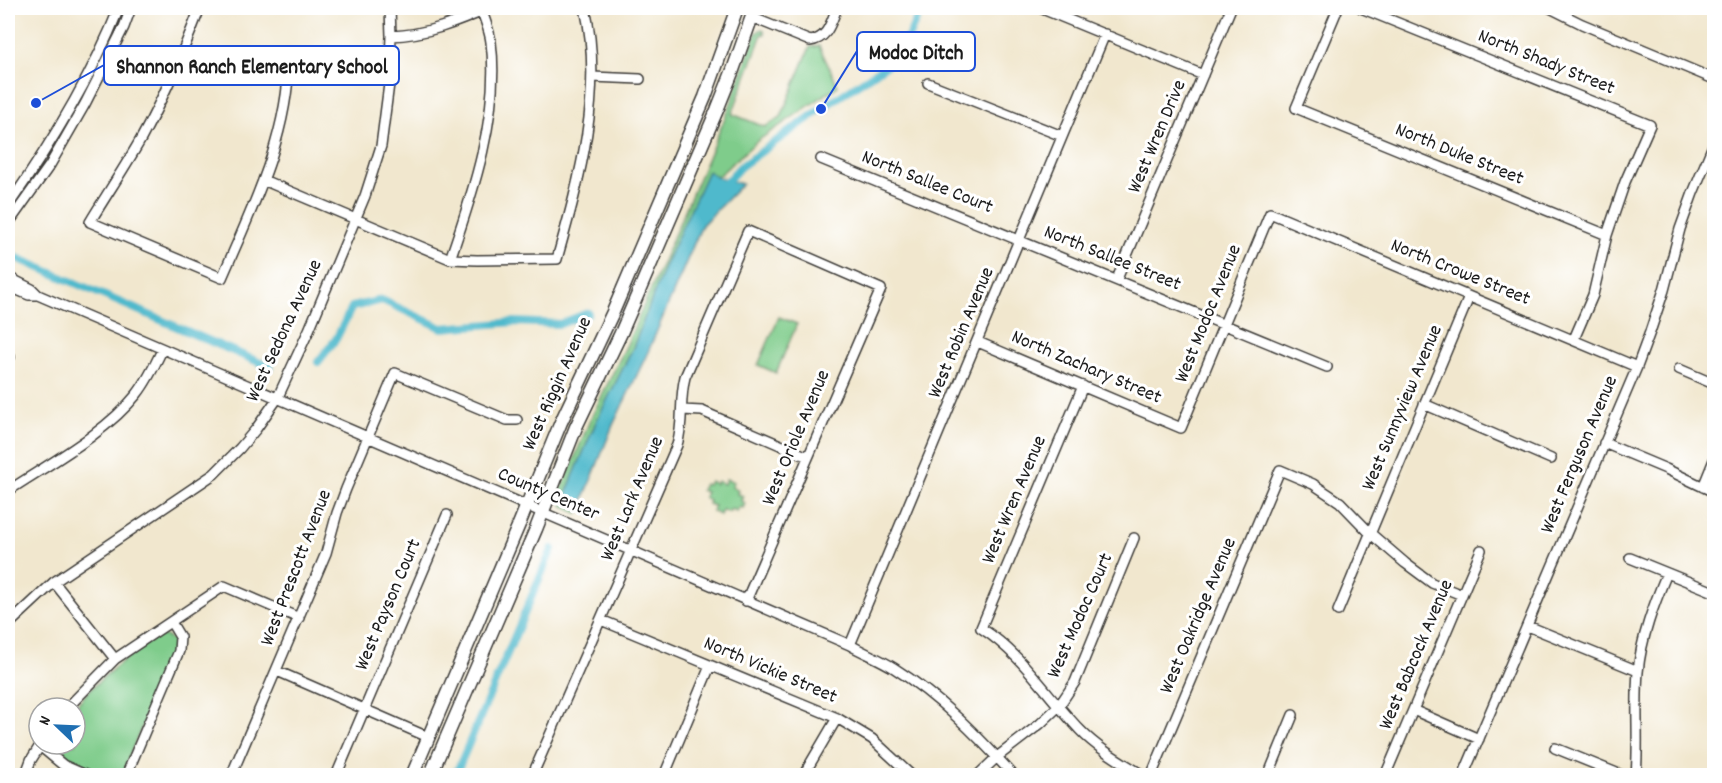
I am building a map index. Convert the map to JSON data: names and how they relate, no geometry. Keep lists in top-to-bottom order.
{
  "streets": {
    "main road": ["West Riggin Avenue"],
    "street": [
      "North Shady Street",
      "West Wren Drive",
      "North Duke Street",
      "North Sallee Court",
      "North Sallee Street",
      "North Crowe Street",
      "West Modoc Avenue",
      "West Sedona Avenue",
      "West Robin Avenue",
      "North Zachary Street",
      "West Sunnyview Avenue",
      "West Oriole Avenue",
      "West Ferguson Avenue",
      "County Center",
      "West Lark Avenue",
      "West Wren Avenue",
      "West Prescott Avenue",
      "West Payson Court",
      "West Modoc Court",
      "West Oakridge Avenue",
      "West Babcock Avenue",
      "North Vickie Street"
    ]
  },
  "crossings": [
    ["North Shady Street", "North Duke Street"],
    ["West Wren Drive", "North Sallee Street"],
    ["North Sallee Court", "North Sallee Street"],
    ["North Sallee Court", "West Robin Avenue"],
    ["North Sallee Street", "West Modoc Avenue"],
    ["North Sallee Street", "West Robin Avenue"],
    ["North Crowe Street", "West Modoc Avenue"],
    ["North Crowe Street", "West Sunnyview Avenue"],
    ["North Crowe Street", "West Ferguson Avenue"],
    ["West Modoc Avenue", "North Zachary Street"],
    ["West Sedona Avenue", "County Center"],
    ["West Robin Avenue", "North Zachary Street"],
    ["West Robin Avenue", "County Center"],
    ["North Zachary Street", "West Wren Avenue"],
    ["West Riggin Avenue", "County Center"],
    ["West Sunnyview Avenue", "West Oakridge Avenue"],
    ["West Oriole Avenue", "County Center"],
    ["West Oriole Avenue", "West Lark Avenue"],
    ["County Center", "West Lark Avenue"],
    ["County Center", "West Prescott Avenue"],
    ["West Lark Avenue", "North Vickie Street"],
    ["West Wren Avenue", "West Modoc Court"]
  ],
  "places": ["Shannon Ranch Elementary School", "Modoc Ditch"],
  "north": "top left"
}
